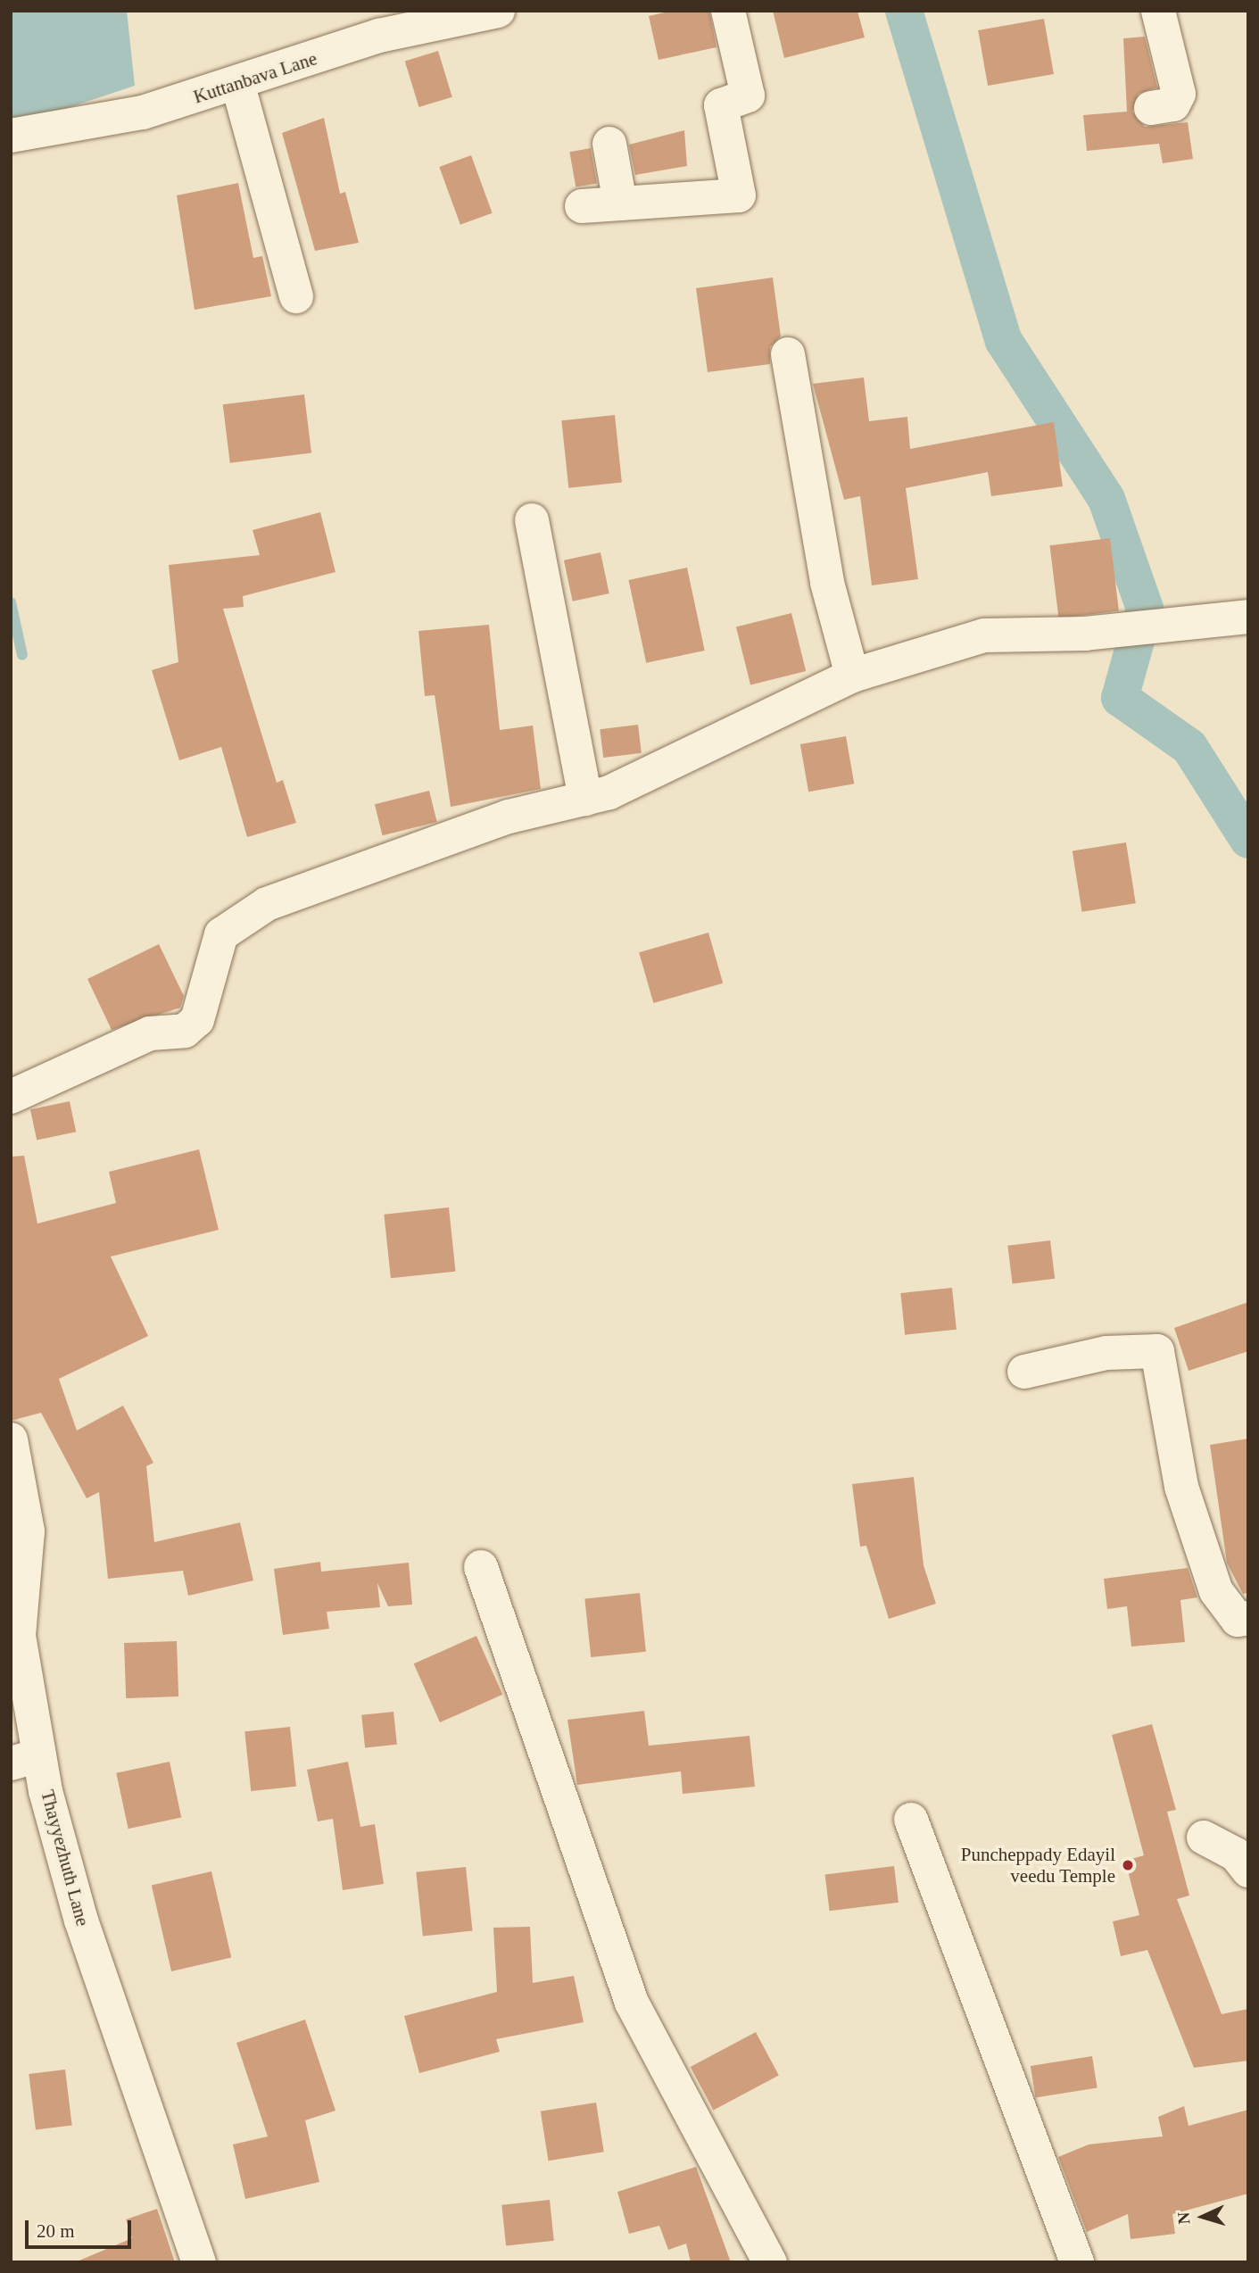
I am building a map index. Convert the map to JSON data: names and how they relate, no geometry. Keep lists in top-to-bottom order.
{
  "streets": {
    "street": ["Kuttanbava Lane", "Thayyezhuth Lane"]
  },
  "places": ["Puncheppady Edayil veedu Temple"],
  "scale_bar": "20 m",
  "north": "left"
}
